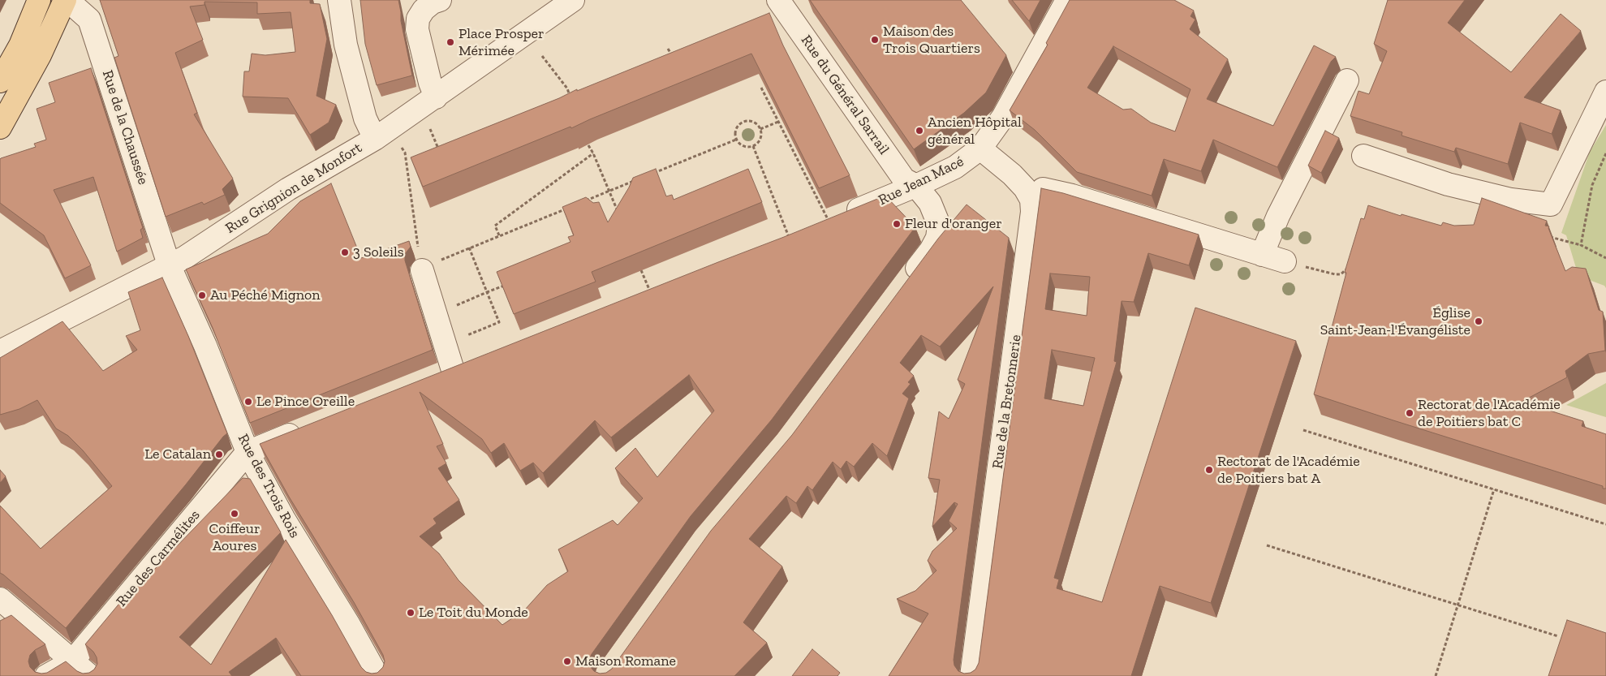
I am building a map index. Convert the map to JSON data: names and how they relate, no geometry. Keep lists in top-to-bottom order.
{
  "streets": {
    "street": [
      "Rue du Général Sarrail",
      "Rue de la Chaussée",
      "Rue Jean Macé",
      "Rue Grignion de Monfort",
      "Rue de la Bretonnerie",
      "Rue des Trois Rois",
      "Rue des Carmélites"
    ]
  },
  "crossings": [
    ["Rue du Général Sarrail", "Rue Jean Macé"],
    ["Rue de la Chaussée", "Rue Grignion de Monfort"],
    ["Rue de la Chaussée", "Rue des Trois Rois"],
    ["Rue Jean Macé", "Rue de la Bretonnerie"],
    ["Rue Grignion de Monfort", "Rue des Trois Rois"],
    ["Rue des Trois Rois", "Rue des Carmélites"]
  ],
  "places": [
    "Maison des Trois Quartiers",
    "Place Prosper Mérimée",
    "Ancien Hôpital général",
    "Fleur d'oranger",
    "3 Soleils",
    "Au Péché Mignon",
    "Église Saint-Jean-l'Évangéliste",
    "Le Pince Oreille",
    "Rectorat de l'Académie de Poitiers bat C",
    "Le Catalan",
    "Rectorat de l'Académie de Poitiers bat A",
    "Coiffeur Aoures",
    "Le Toit du Monde",
    "Maison Romane"
  ]
}
